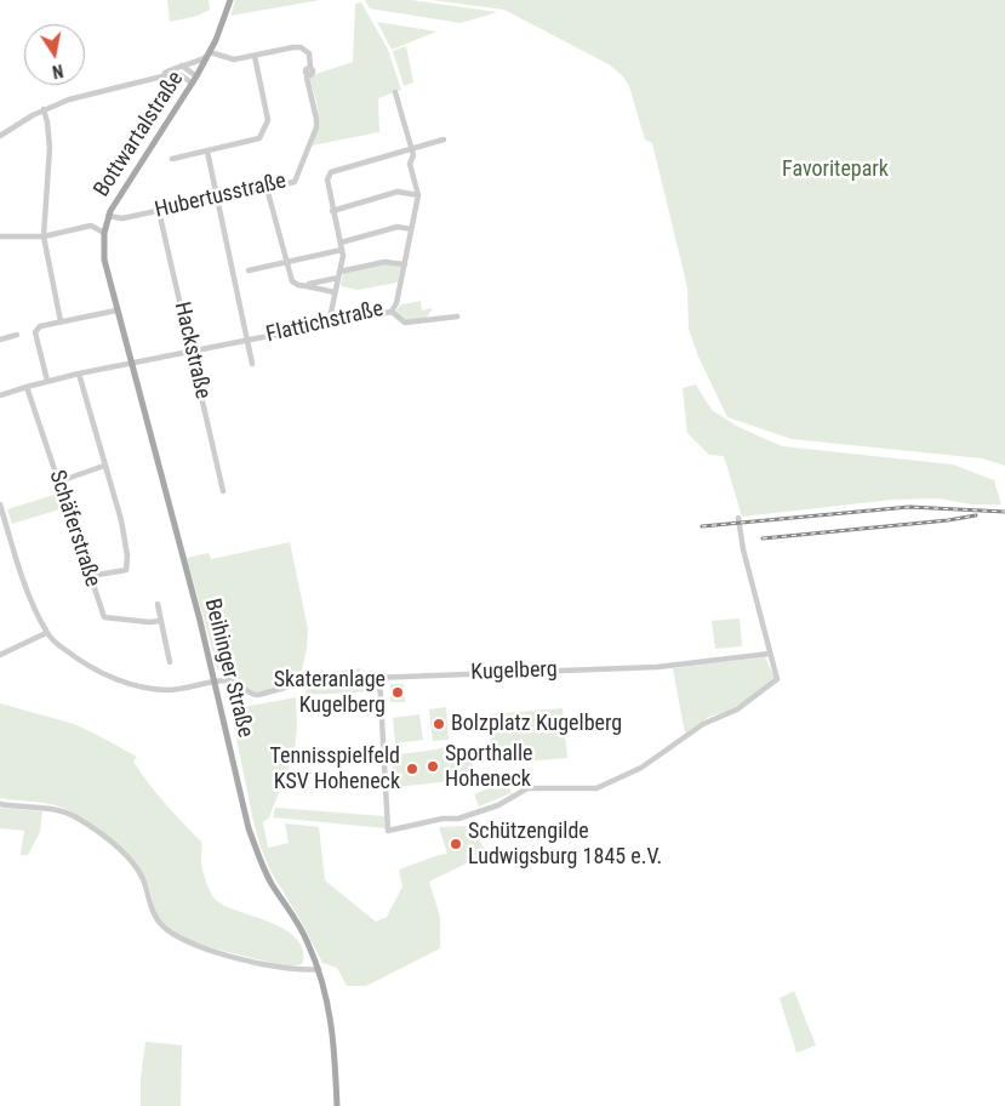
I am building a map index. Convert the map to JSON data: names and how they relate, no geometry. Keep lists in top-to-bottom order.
{
  "streets": {
    "main road": ["Bottwartalstraße", "Beihinger Straße"],
    "street": [
      "Hubertusstraße",
      "Flattichstraße",
      "Hackstraße",
      "Schäferstraße",
      "Kugelberg"
    ]
  },
  "crossings": [
    ["Bottwartalstraße", "Hubertusstraße"],
    ["Bottwartalstraße", "Flattichstraße"],
    ["Bottwartalstraße", "Beihinger Straße"],
    ["Hubertusstraße", "Hackstraße"],
    ["Flattichstraße", "Hackstraße"],
    ["Flattichstraße", "Schäferstraße"],
    ["Flattichstraße", "Beihinger Straße"],
    ["Beihinger Straße", "Kugelberg"]
  ],
  "parks": ["Favoritepark"],
  "places": [
    "Skateranlage Kugelberg",
    "Bolzplatz Kugelberg",
    "Sporthalle Hoheneck",
    "Tennisspielfeld KSV Hoheneck",
    "Schützengilde Ludwigsburg 1845 e.V."
  ],
  "north": "bottom"
}
